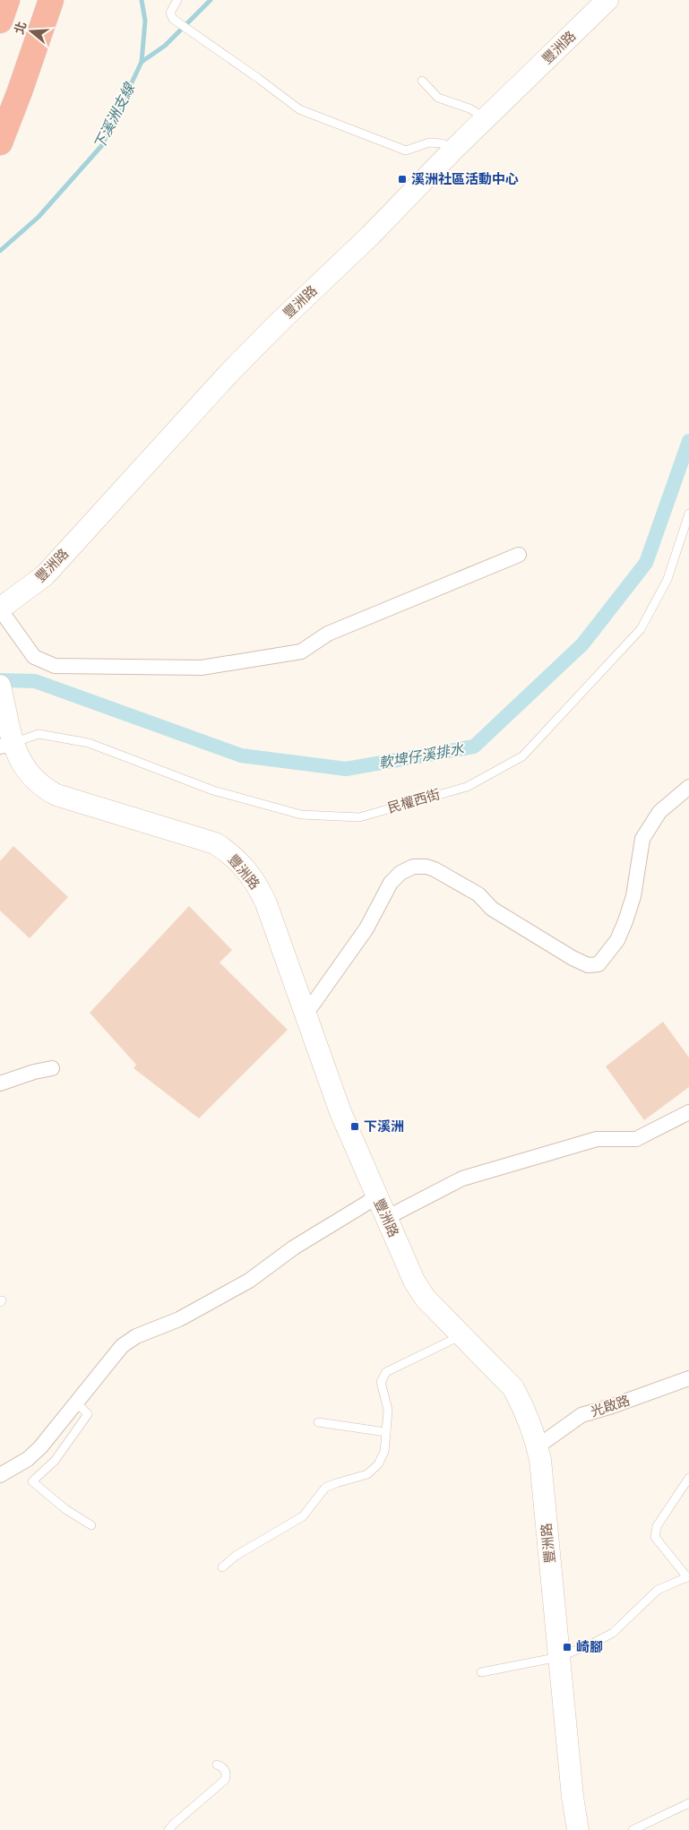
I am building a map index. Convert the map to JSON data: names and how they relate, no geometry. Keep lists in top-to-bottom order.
{
  "streets": {
    "street": ["豐洲路", "光啟路"],
    "lane": ["民權西街"]
  },
  "crossings": [
    ["豐洲路", "民權西街"],
    ["豐洲路", "光啟路"]
  ],
  "water": ["下溪洲支線", "軟埤仔溪排水"],
  "places": {
    "transit": ["溪洲社區活動中心", "下溪洲", "崎腳"]
  },
  "north": "left"
}
